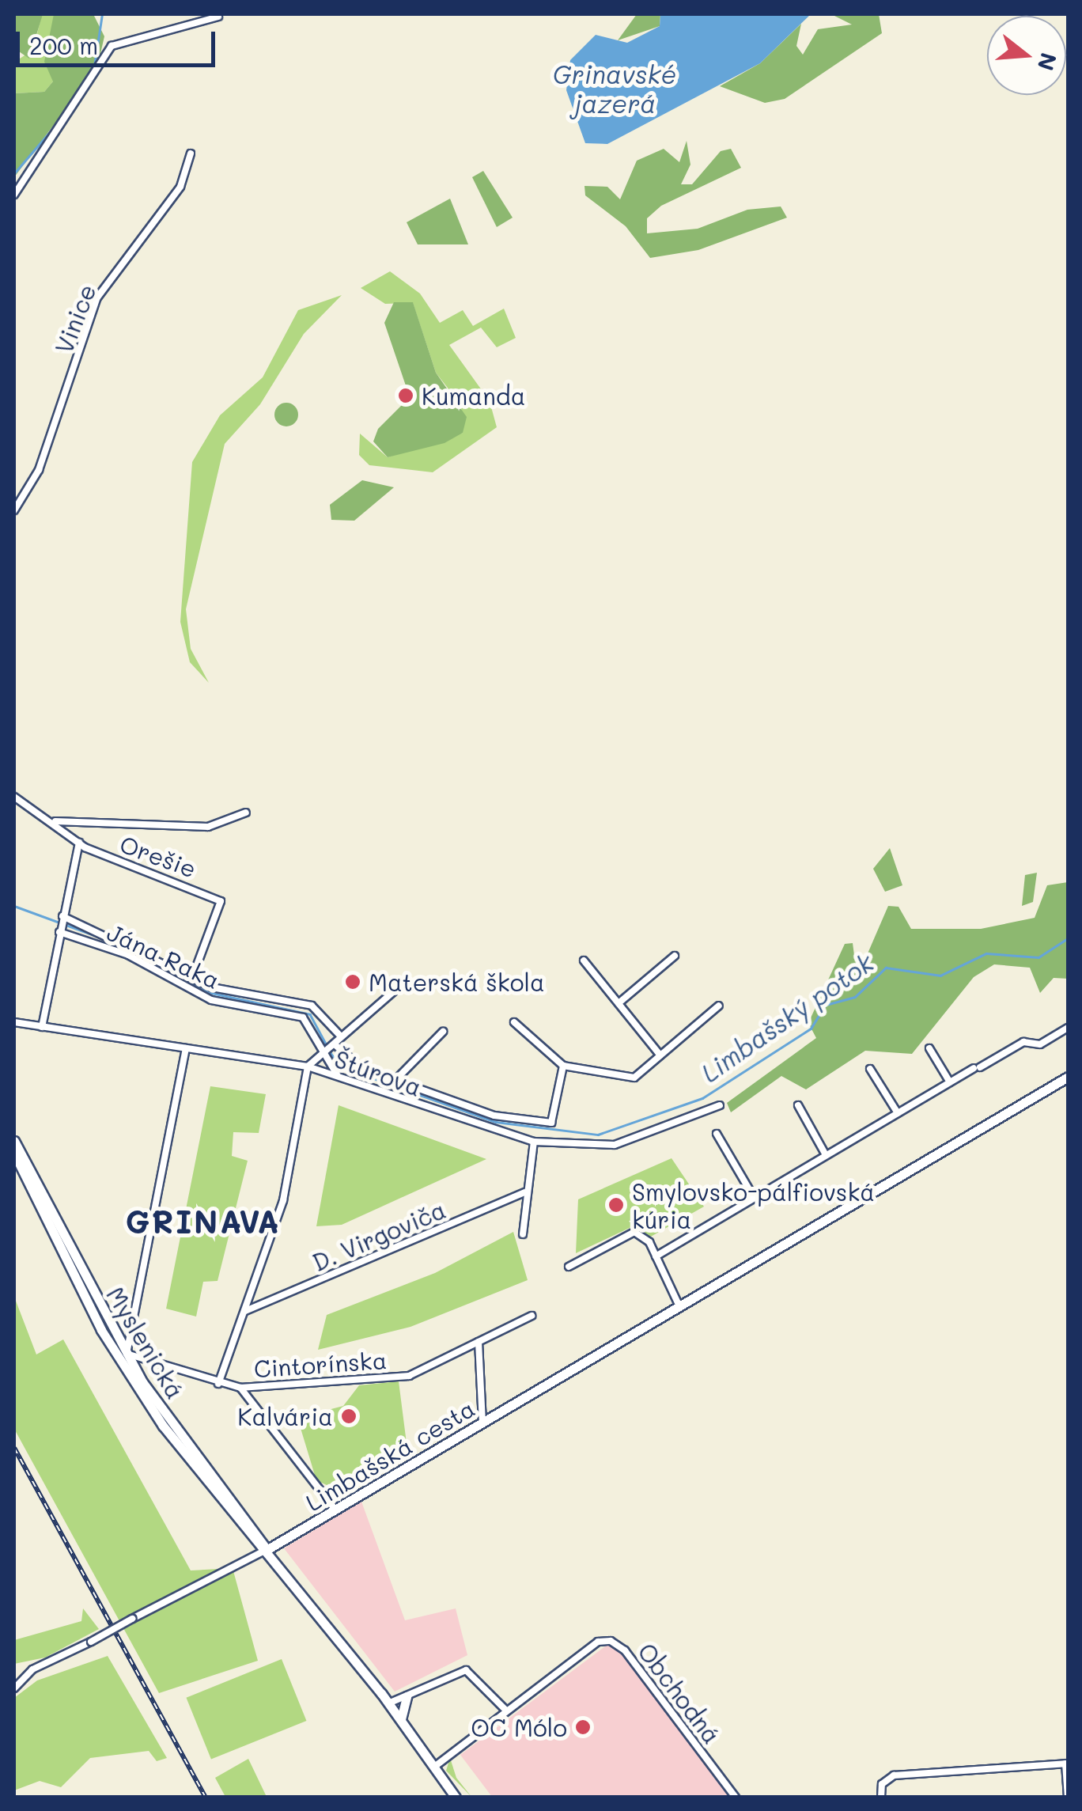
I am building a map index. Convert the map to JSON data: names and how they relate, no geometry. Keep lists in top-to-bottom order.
{
  "streets": {
    "main road": ["Myslenická", "Limbašská cesta"],
    "street": [
      "Vinice",
      "Orešie",
      "Jána Raka",
      "Štúrova",
      "D. Virgoviča",
      "Cintorínska",
      "Obchodná"
    ]
  },
  "crossings": [
    ["Myslenická", "Cintorínska"],
    ["Myslenická", "Limbašská cesta"],
    ["Myslenická", "Obchodná"],
    ["Cintorínska", "Limbašská cesta"]
  ],
  "districts": ["GRINAVA"],
  "water": ["Grinavské jazerá", "Limbašský potok"],
  "places": [
    "Kumanda",
    "Materská škola",
    "Smylovsko-pálfiovská kúria",
    "Kalvária",
    "OC Mólo"
  ],
  "scale_bar": "200 m",
  "north": "right"
}
